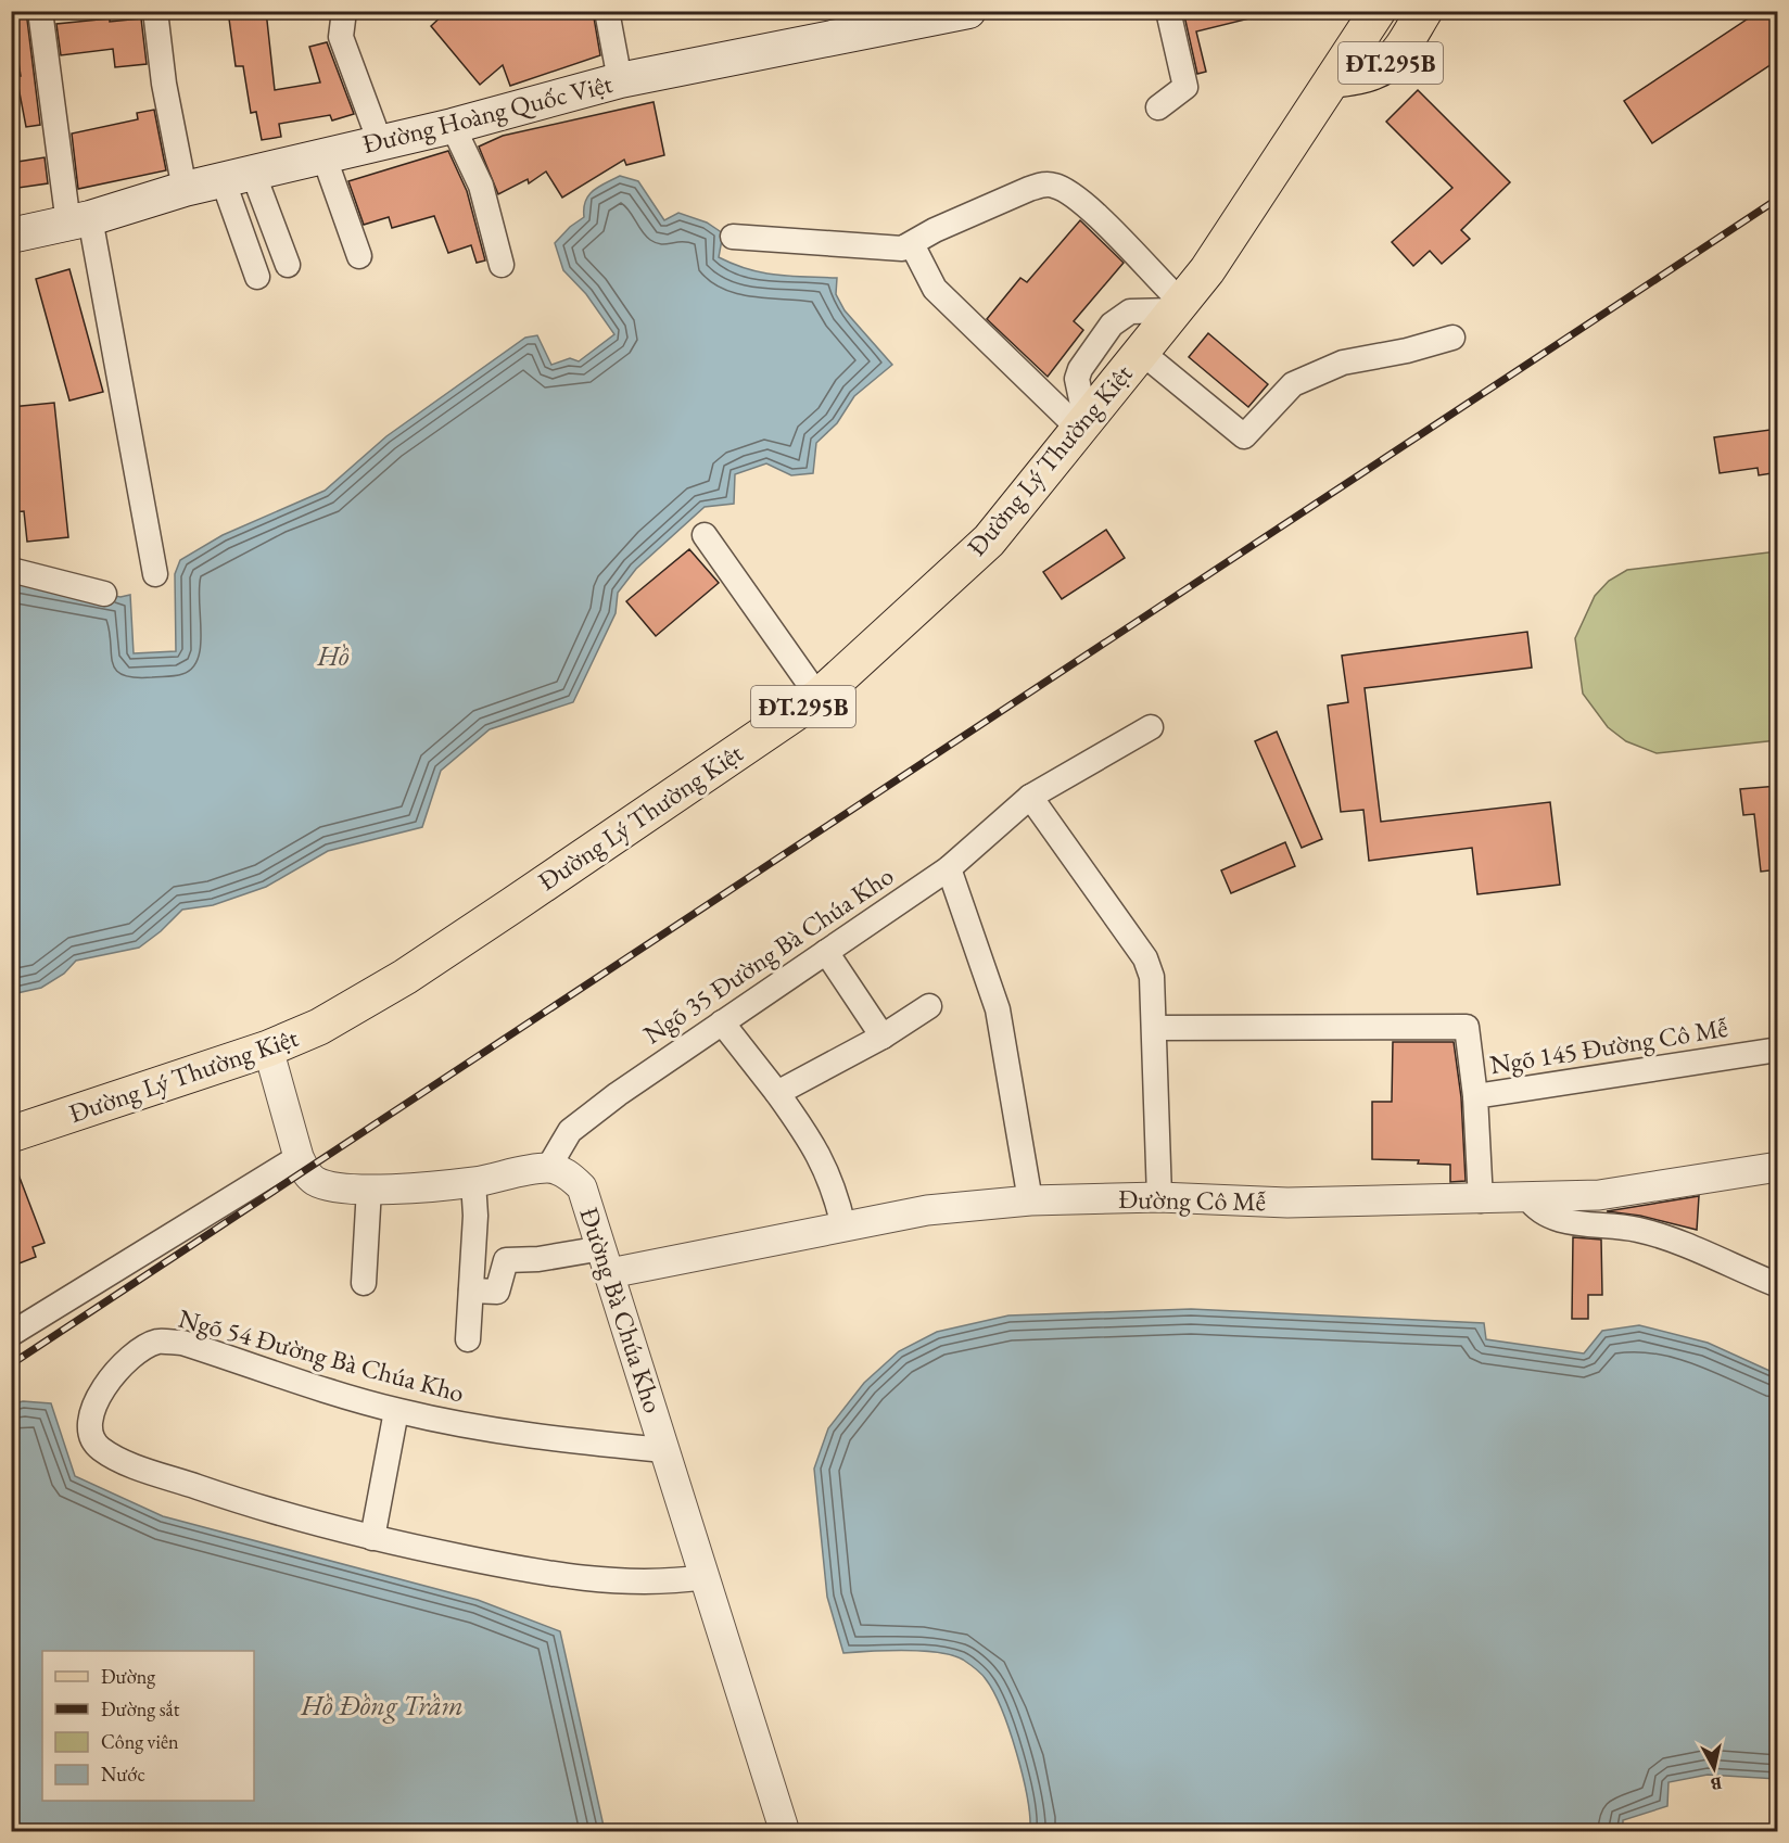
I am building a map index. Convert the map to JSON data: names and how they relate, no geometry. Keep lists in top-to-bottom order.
{
  "streets": {
    "main road": ["ĐT.295B", "Đường Hoàng Quốc Việt", "Đường Lý Thường Kiệt"],
    "street": [
      "Ngõ 35 Đường Bà Chúa Kho",
      "Ngõ 145 Đường Cô Mễ",
      "Đường Cô Mễ",
      "Đường Bà Chúa Kho",
      "Ngõ 54 Đường Bà Chúa Kho"
    ]
  },
  "crossings": [
    ["ĐT.295B", "Đường Lý Thường Kiệt"],
    ["Ngõ 35 Đường Bà Chúa Kho", "Đường Bà Chúa Kho"],
    ["Ngõ 145 Đường Cô Mễ", "Đường Cô Mễ"],
    ["Đường Cô Mễ", "Đường Bà Chúa Kho"],
    ["Đường Bà Chúa Kho", "Ngõ 54 Đường Bà Chúa Kho"]
  ],
  "water": ["Hồ", "Hồ Đồng Trầm"],
  "legend": [
    "Đường",
    "Đường sắt",
    "Công viên",
    "Nước"
  ],
  "north": "bottom"
}
